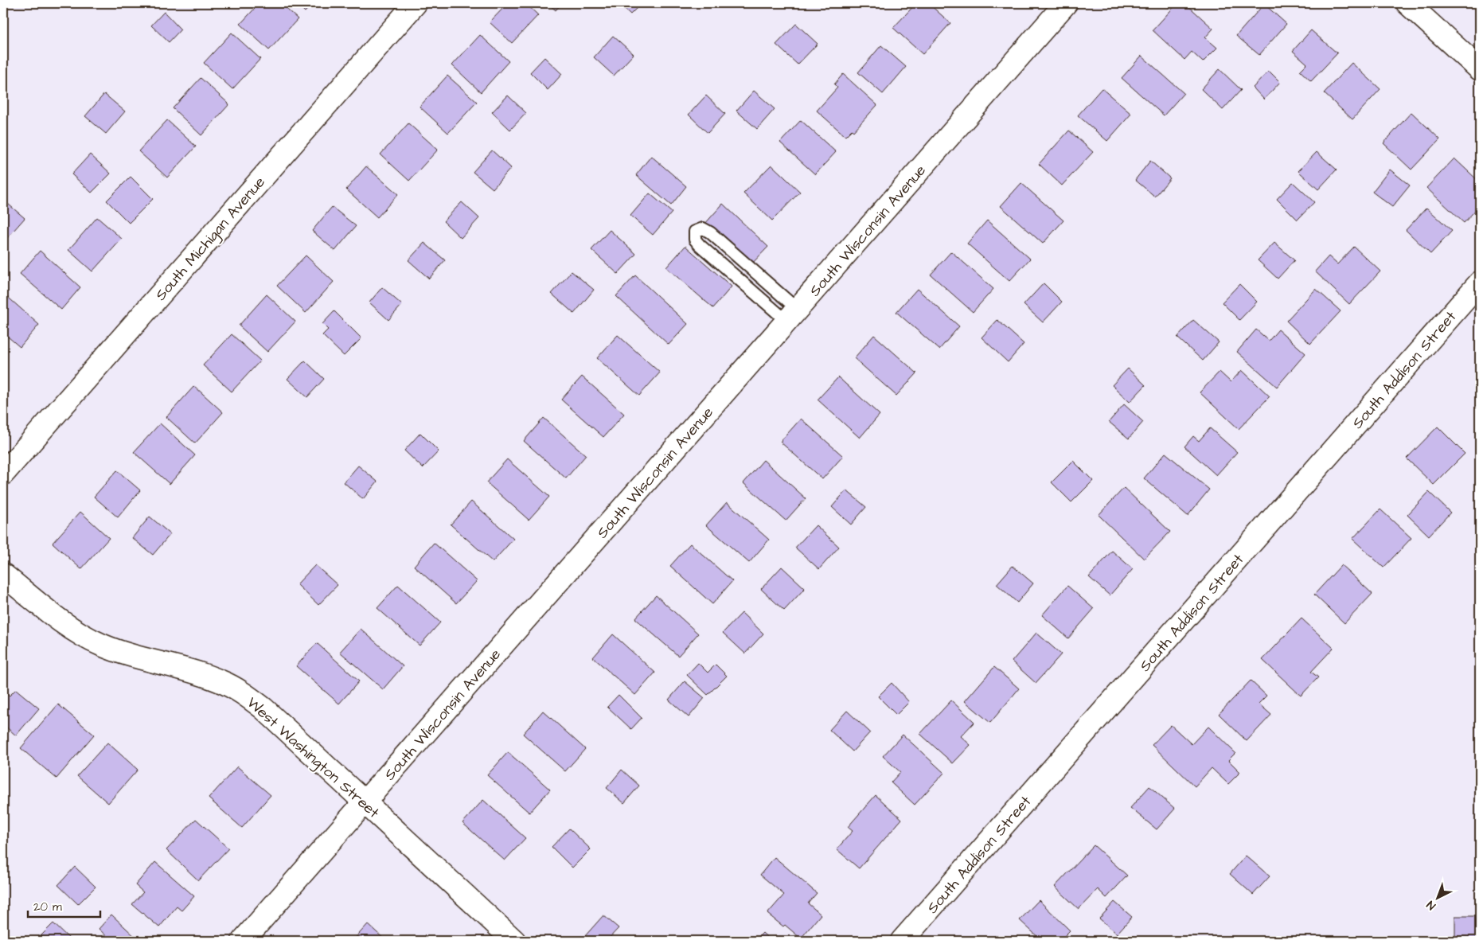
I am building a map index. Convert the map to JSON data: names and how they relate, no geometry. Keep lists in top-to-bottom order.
{
  "streets": {
    "street": [
      "South Wisconsin Avenue",
      "South Michigan Avenue",
      "South Addison Street",
      "West Washington Street"
    ]
  },
  "crossings": [
    ["South Wisconsin Avenue", "West Washington Street"]
  ],
  "scale_bar": "20 m",
  "north": "bottom left"
}
